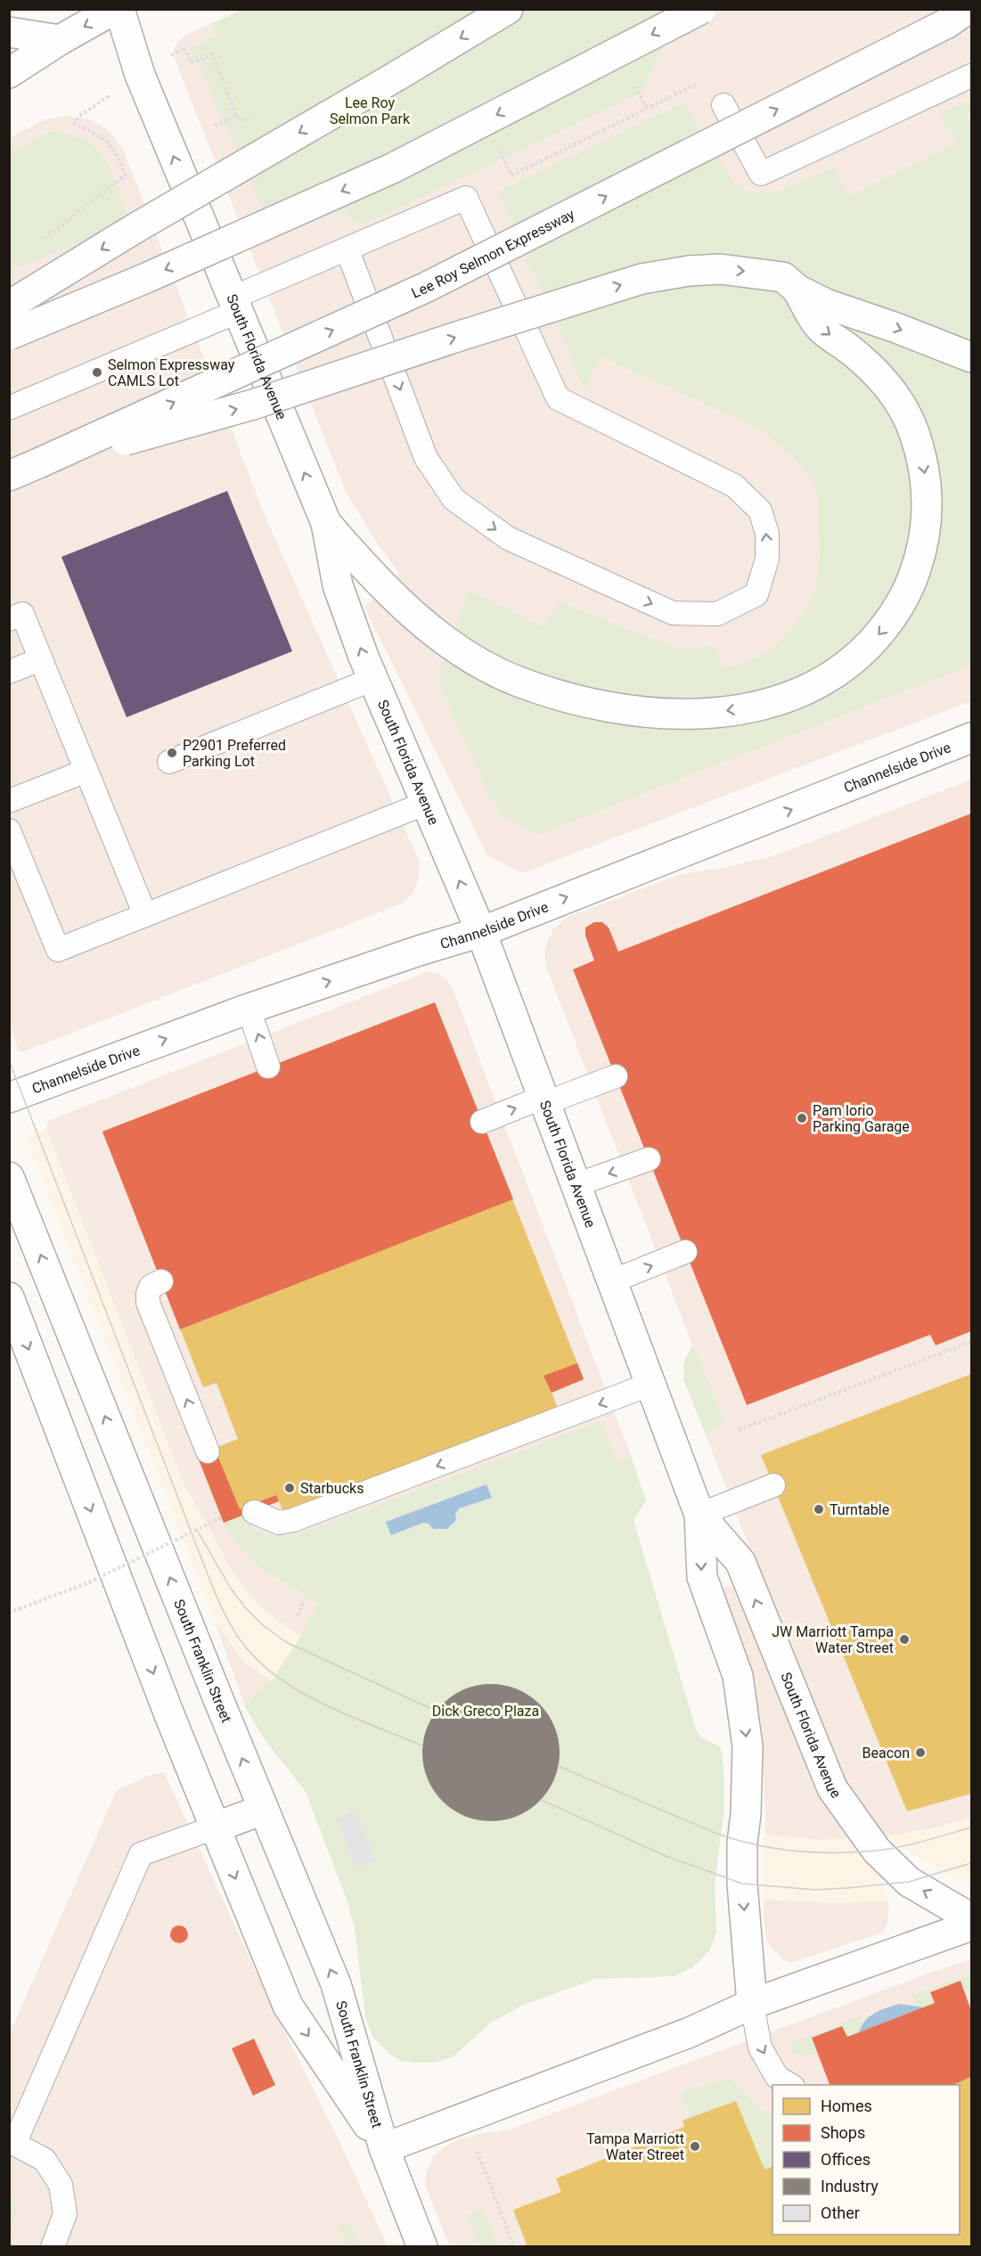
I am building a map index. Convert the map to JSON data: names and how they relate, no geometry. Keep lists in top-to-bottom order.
{
  "streets": {
    "main road": [
      "Lee Roy Selmon Expressway",
      "South Florida Avenue",
      "Channelside Drive",
      "South Franklin Street"
    ]
  },
  "crossings": [
    ["South Florida Avenue", "Channelside Drive"]
  ],
  "one_way": ["Channelside Drive"],
  "parks": ["Lee Roy Selmon Park", "Dick Greco Plaza"],
  "places": [
    "Selmon Expressway CAMLS Lot",
    "P2901 Preferred Parking Lot",
    "Pam Iorio Parking Garage",
    "Starbucks",
    "Turntable",
    "JW Marriott Tampa Water Street",
    "Beacon",
    "Tampa Marriott Water Street"
  ],
  "legend": [
    "Homes",
    "Shops",
    "Offices",
    "Industry",
    "Other"
  ]
}
